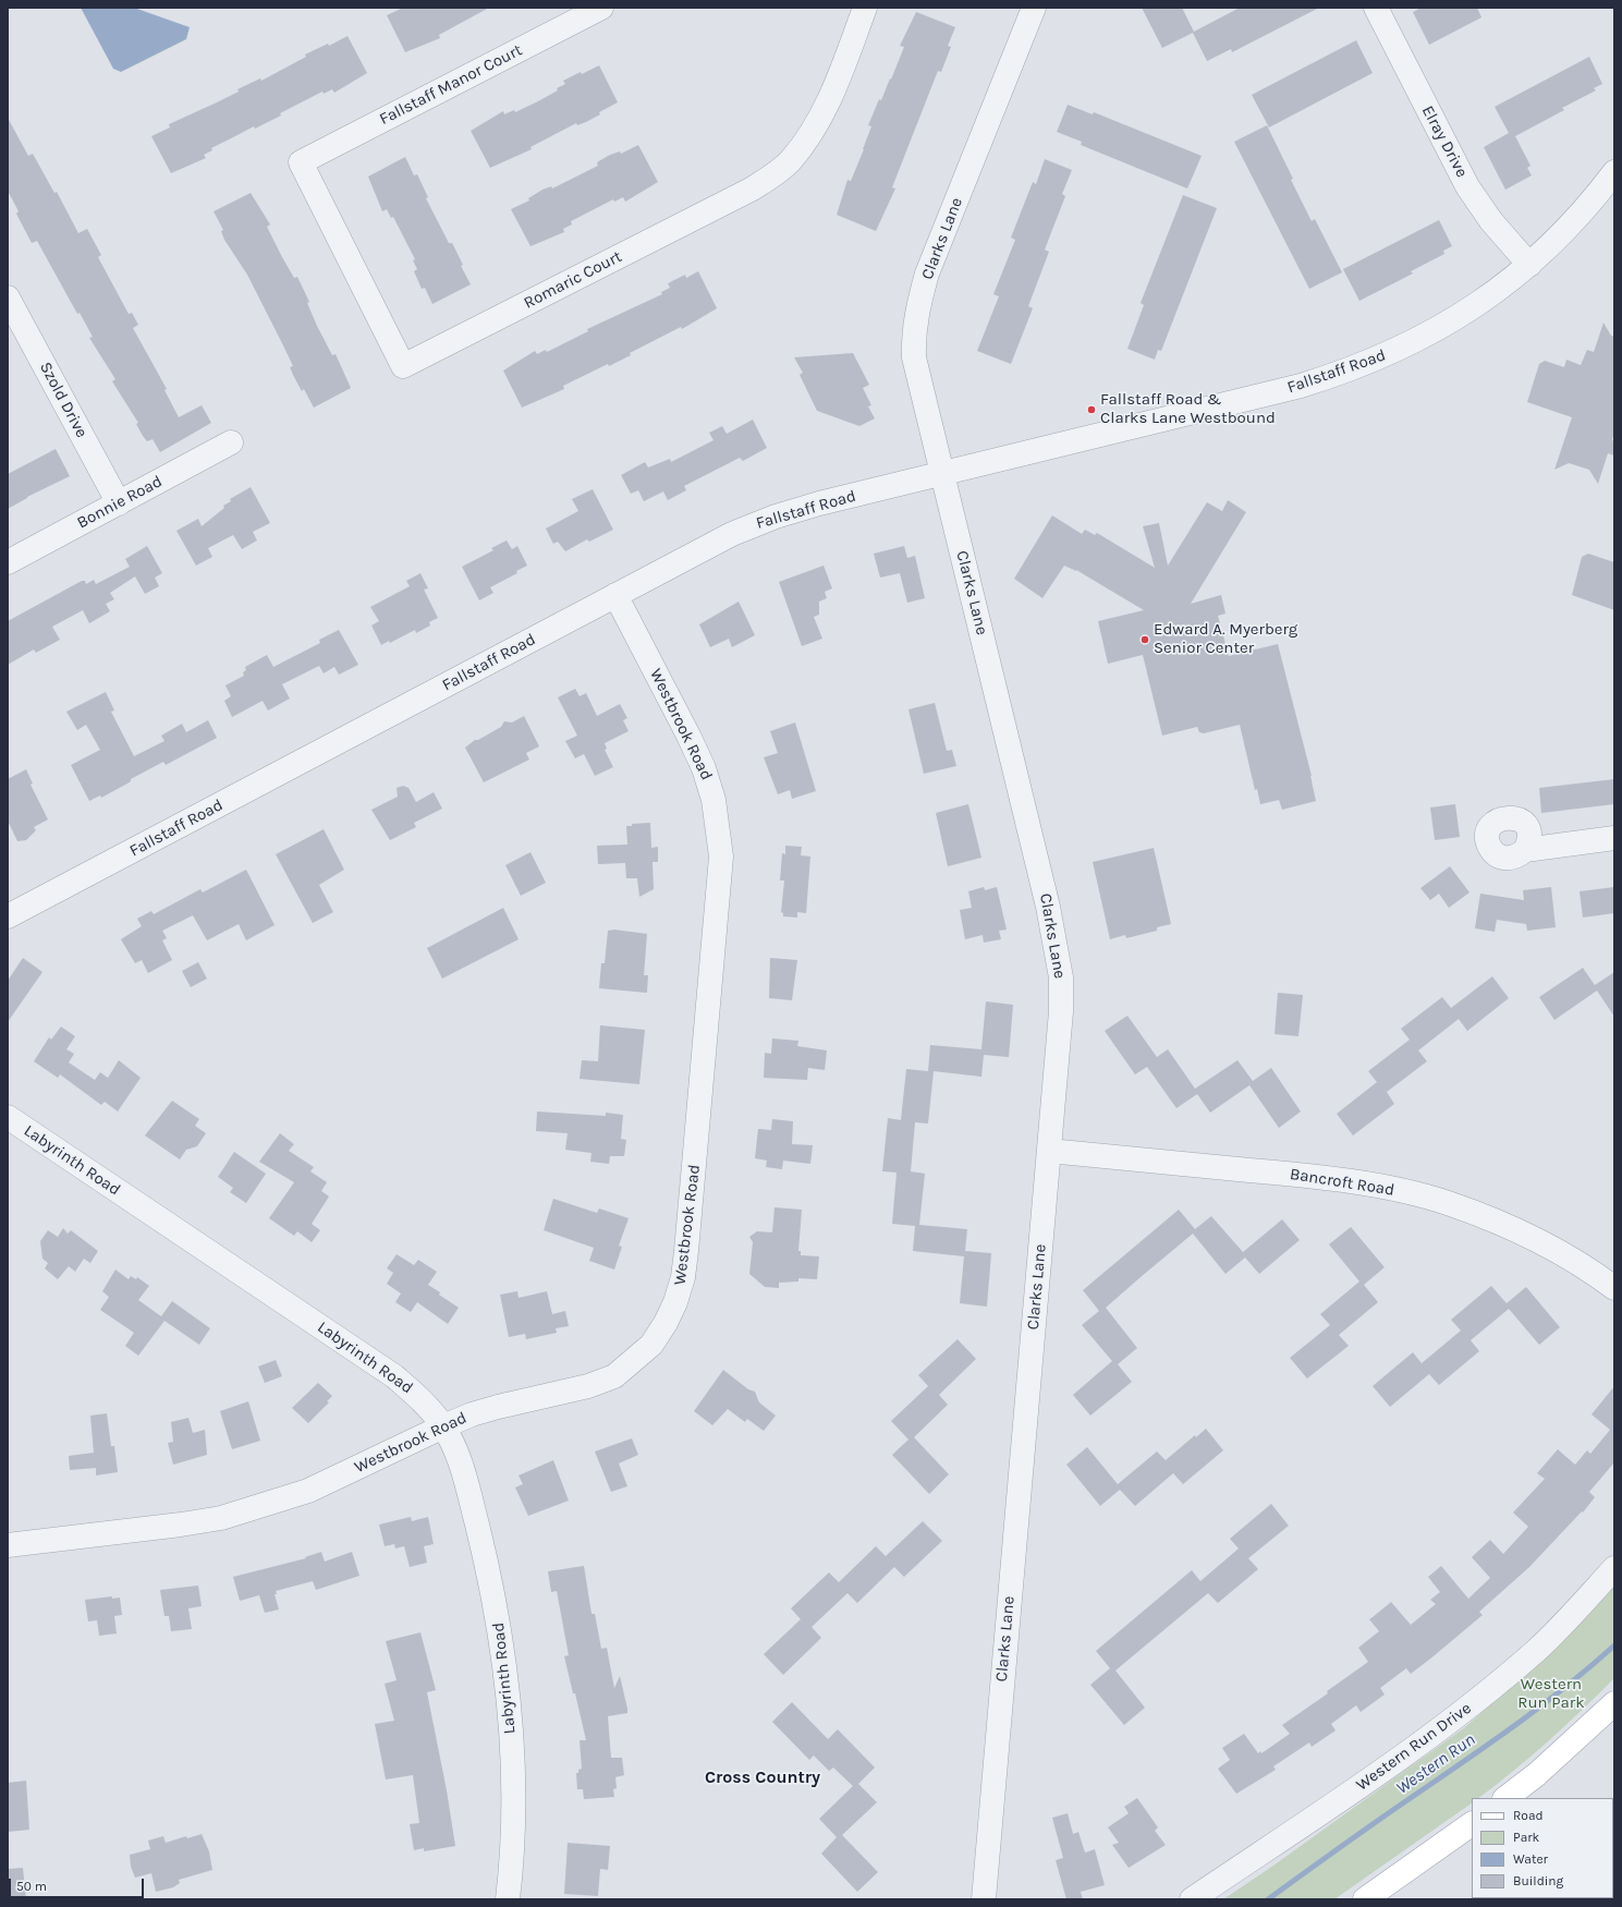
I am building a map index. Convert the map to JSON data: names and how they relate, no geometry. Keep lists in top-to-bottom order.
{
  "streets": {
    "street": [
      "Fallstaff Manor Court",
      "Elray Drive",
      "Clarks Lane",
      "Romaric Court",
      "Fallstaff Road",
      "Szold Drive",
      "Bonnie Road",
      "Westbrook Road",
      "Labyrinth Road",
      "Bancroft Road",
      "Western Run Drive"
    ]
  },
  "crossings": [
    ["Fallstaff Manor Court", "Romaric Court"],
    ["Elray Drive", "Fallstaff Road"],
    ["Clarks Lane", "Fallstaff Road"],
    ["Clarks Lane", "Bancroft Road"],
    ["Fallstaff Road", "Westbrook Road"],
    ["Szold Drive", "Bonnie Road"],
    ["Westbrook Road", "Labyrinth Road"]
  ],
  "districts": ["Cross Country"],
  "water": ["Western Run"],
  "parks": ["Western Run Park"],
  "places": ["Fallstaff Road & Clarks Lane Westbound", "Edward A. Myerberg Senior Center"],
  "legend": [
    "Road",
    "Park",
    "Water",
    "Building"
  ],
  "scale_bar": "50 m"
}
